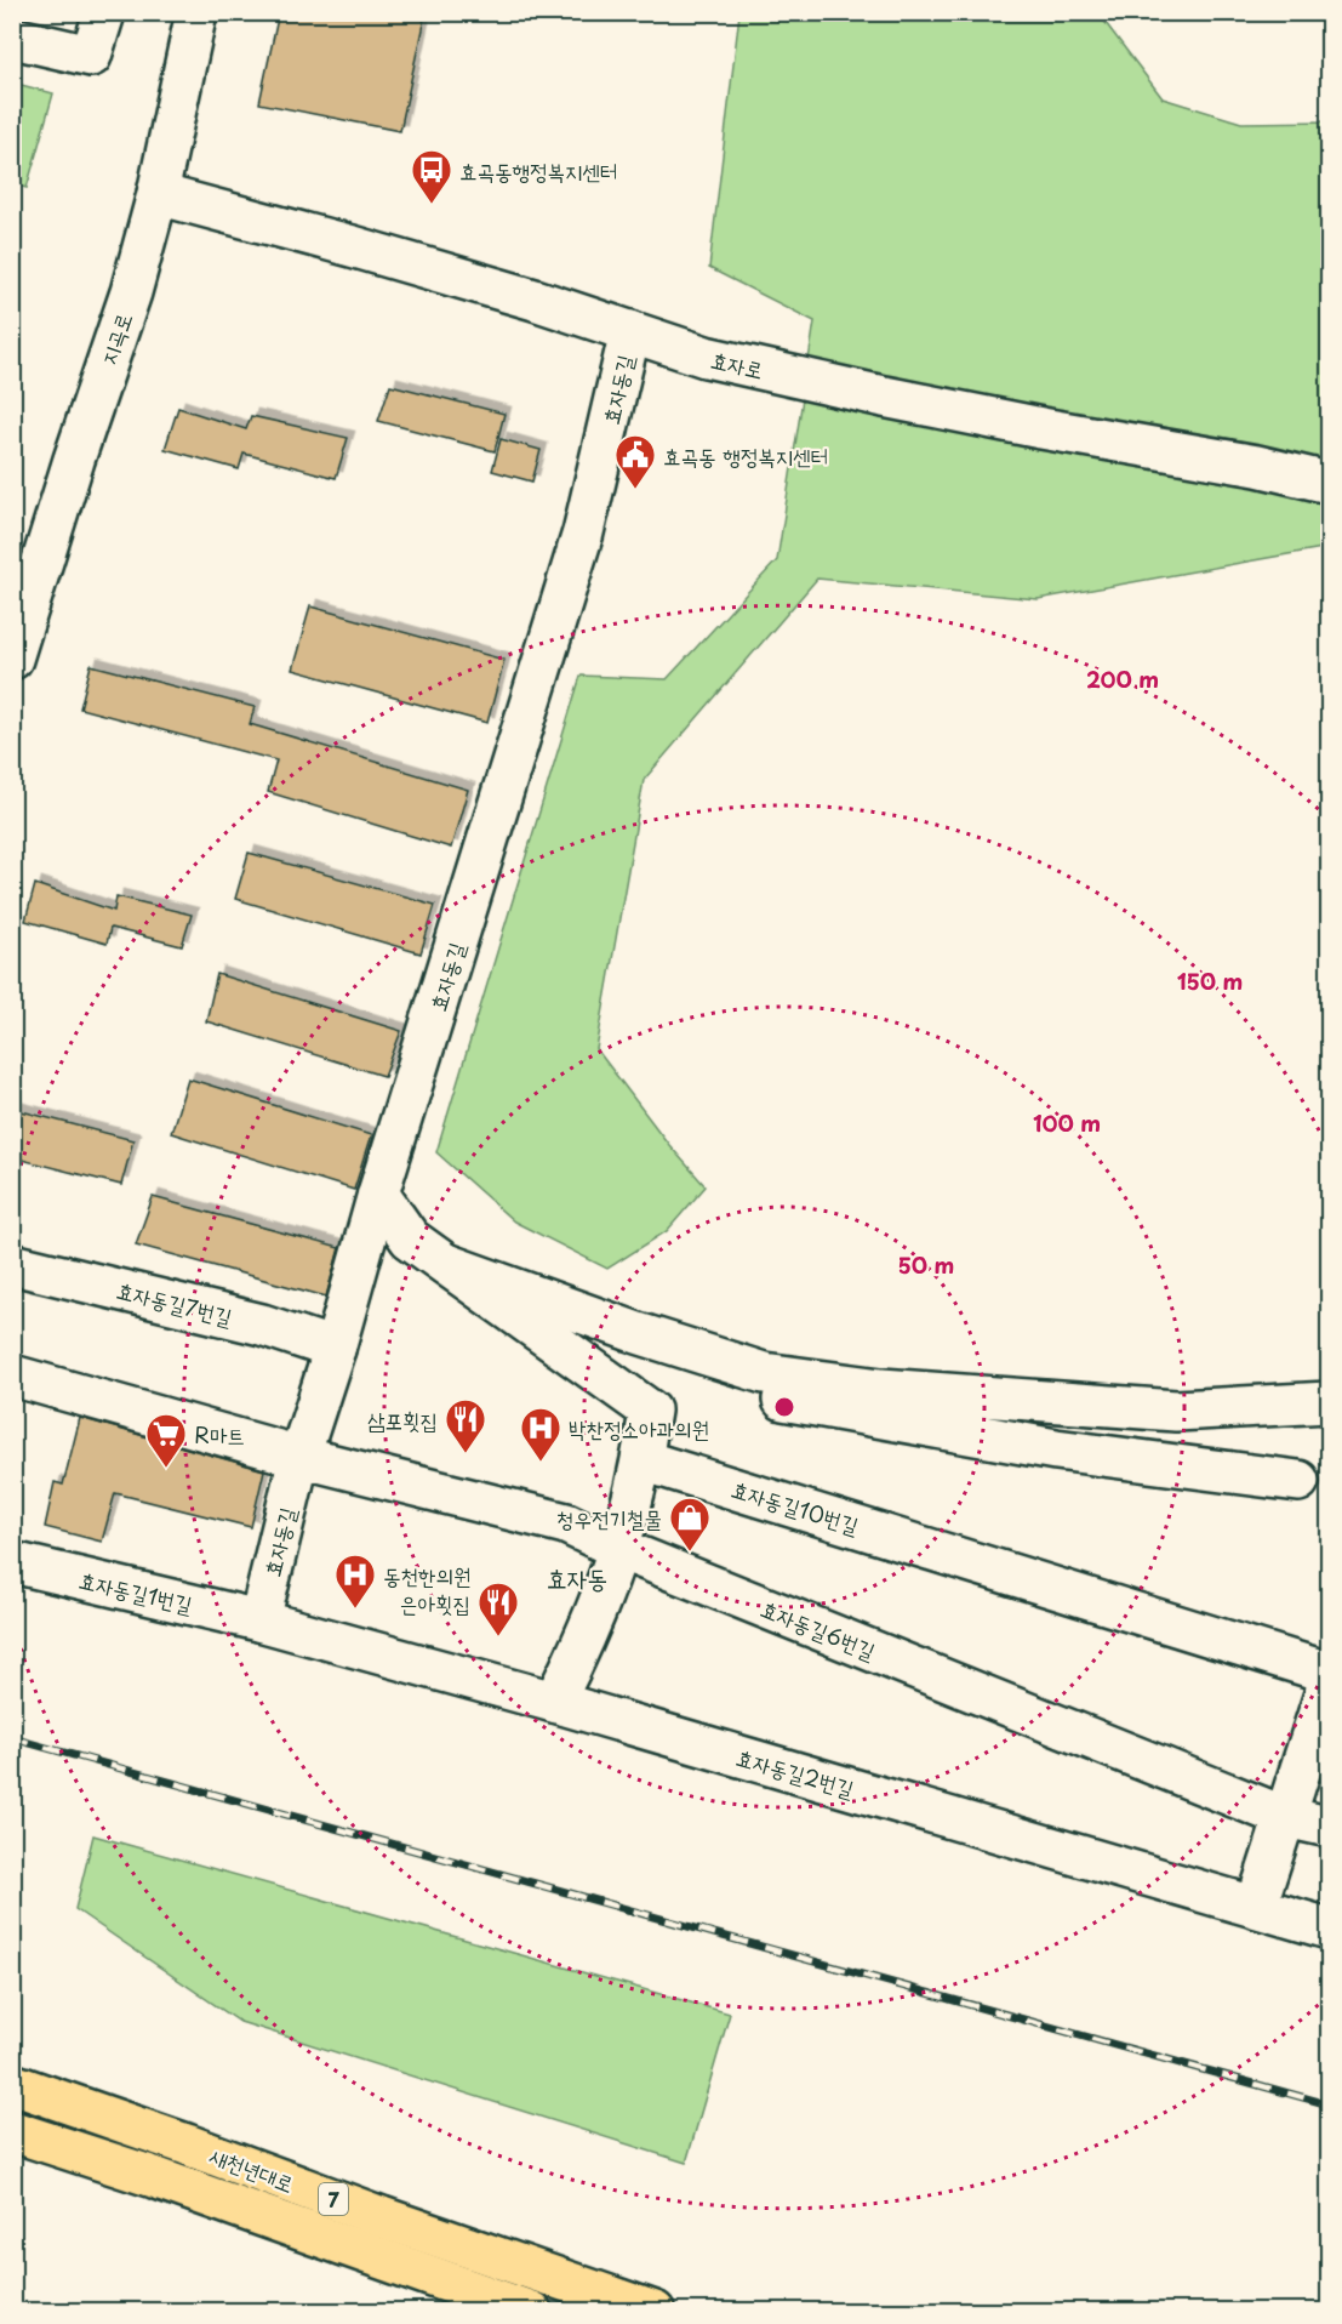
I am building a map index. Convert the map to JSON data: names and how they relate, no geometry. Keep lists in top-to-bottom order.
{
  "streets": {
    "main road": ["새천년대로", "7"],
    "street": [
      "지곡로",
      "효자로",
      "효자동길",
      "효자동길7번길",
      "효자동길10번길",
      "효자동길1번길",
      "효자동길6번길",
      "효자동길2번길"
    ]
  },
  "crossings": [
    ["지곡로", "효자로"],
    ["효자로", "효자동길"],
    ["효자동길", "효자동길7번길"],
    ["효자동길", "효자동길1번길"],
    ["효자동길", "효자동길6번길"],
    ["효자동길", "효자동길2번길"],
    ["효자동길1번길", "효자동길2번길"]
  ],
  "districts": ["효자동"],
  "places": {
    "bus stop": ["효곡동행정복지센터"],
    "public building": ["효곡동 행정복지센터"],
    "restaurant": ["삼포횟집", "은아횟집"],
    "hospital": ["박찬정소아과의원", "동천한의원"],
    "supermarket": ["R마트"],
    "shop": ["청우전기철물"]
  },
  "rings": [
    "200 m",
    "150 m",
    "100 m",
    "50 m"
  ]
}
